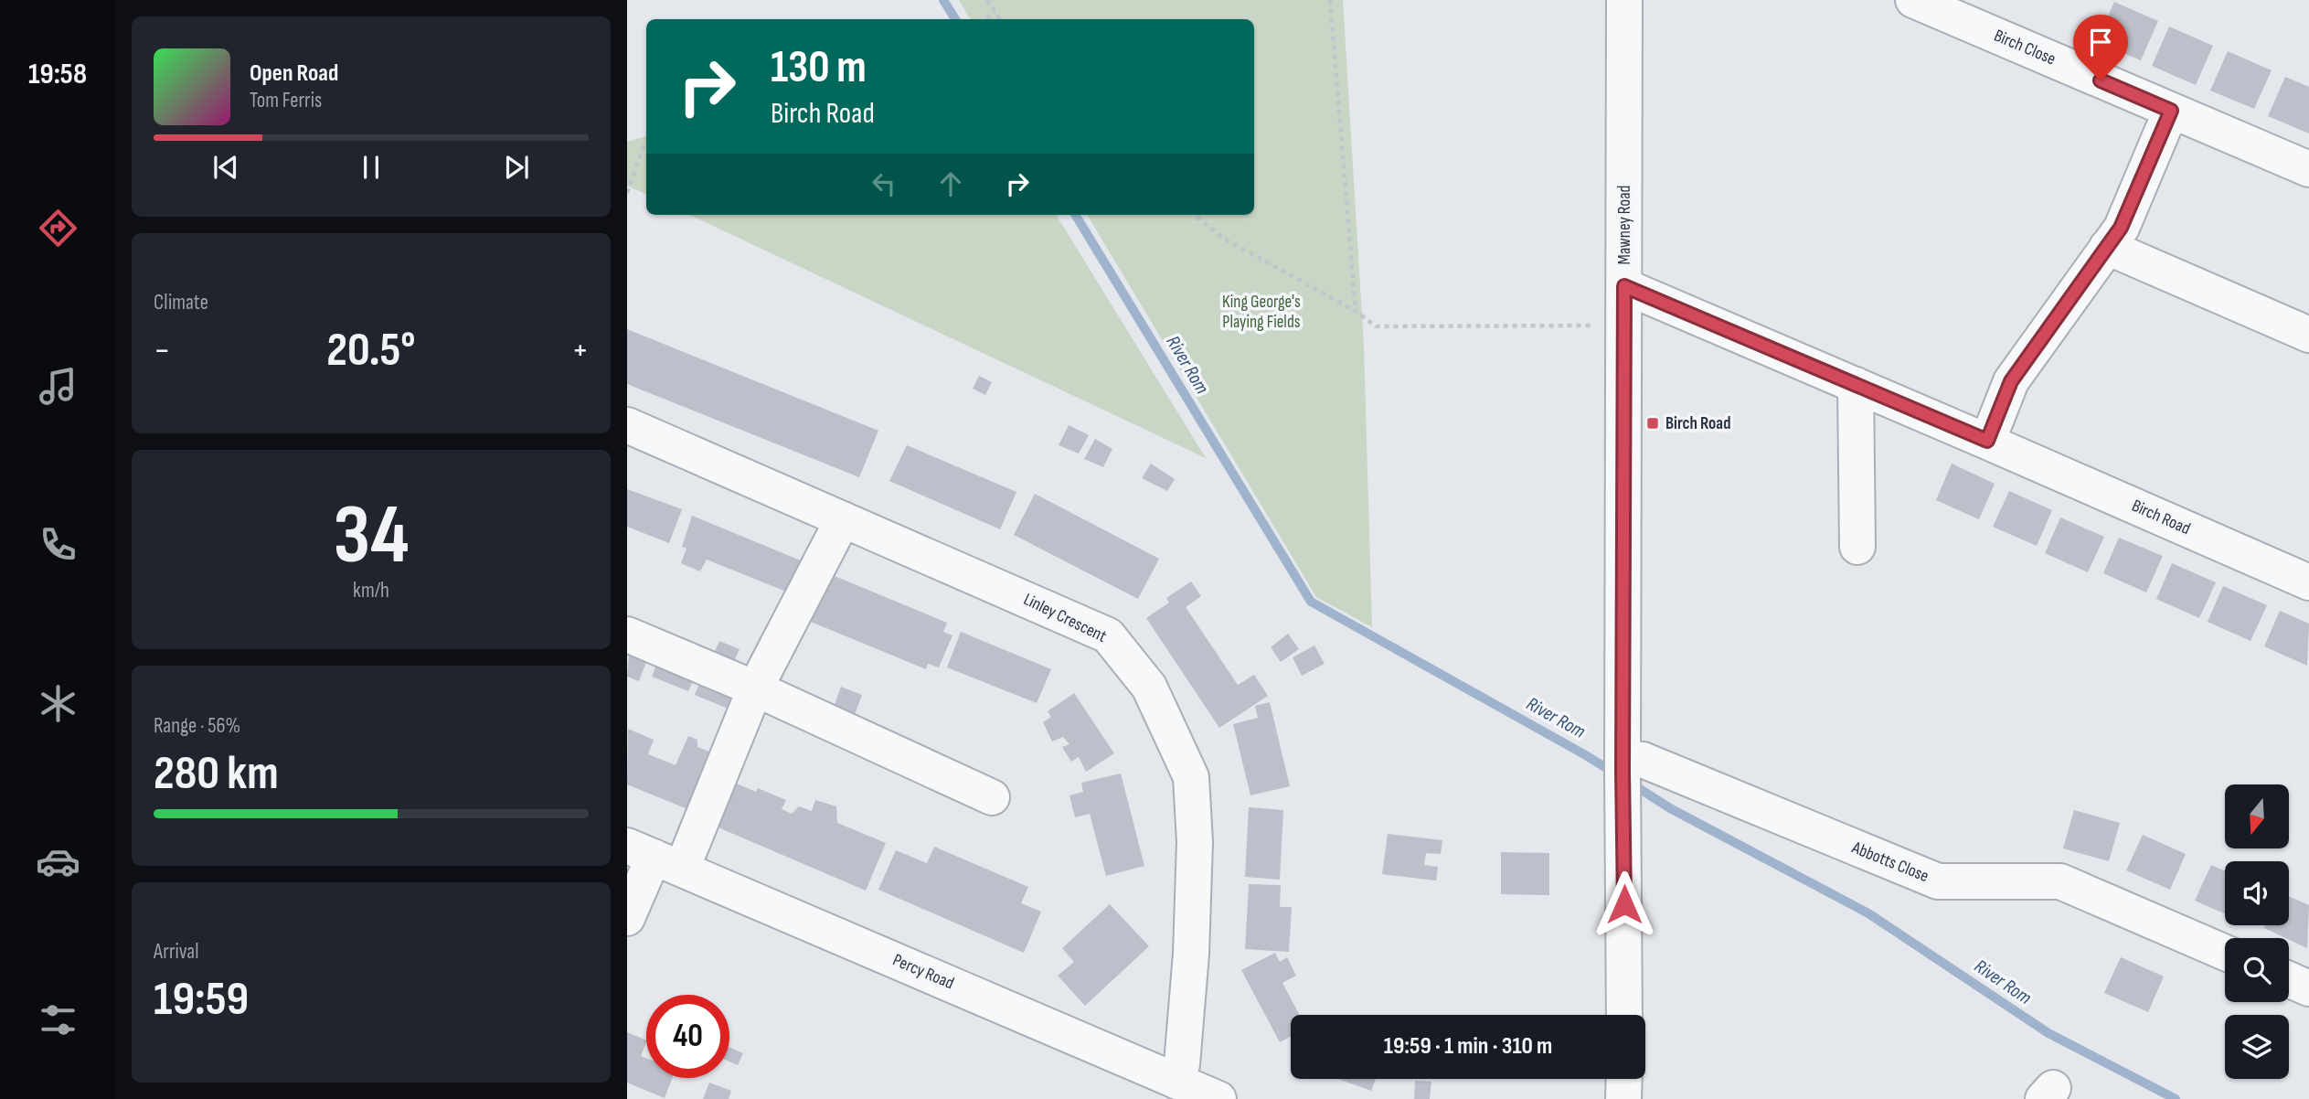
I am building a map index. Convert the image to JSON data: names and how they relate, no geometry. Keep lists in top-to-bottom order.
{
  "streets": {
    "street": [
      "Birch Close",
      "Mawney Road",
      "Birch Road",
      "Linley Crescent",
      "Abbotts Close",
      "Percy Road"
    ]
  },
  "crossings": [
    ["Mawney Road", "Birch Road"],
    ["Mawney Road", "Abbotts Close"],
    ["Linley Crescent", "Percy Road"]
  ],
  "water": ["River Rom"],
  "parks": ["King George's Playing Fields"],
  "places": {
    "transit": ["Birch Road"]
  },
  "north": "bottom",
  "page": {
    "tabs": "19:58",
    "turn": ["130 m", "Birch Road"],
    "song": ["Open Road", "Tom Ferris"],
    "tile": [
      "Climate",
      ["34", "km/h"],
      ["Range · 56%", "280 km"],
      ["Arrival", "19:59"]
    ],
    "heat": ["−", "20.5°", "+"],
    "limit": "40",
    "trip": "19:59 · 1 min · 310 m"
  }
}
